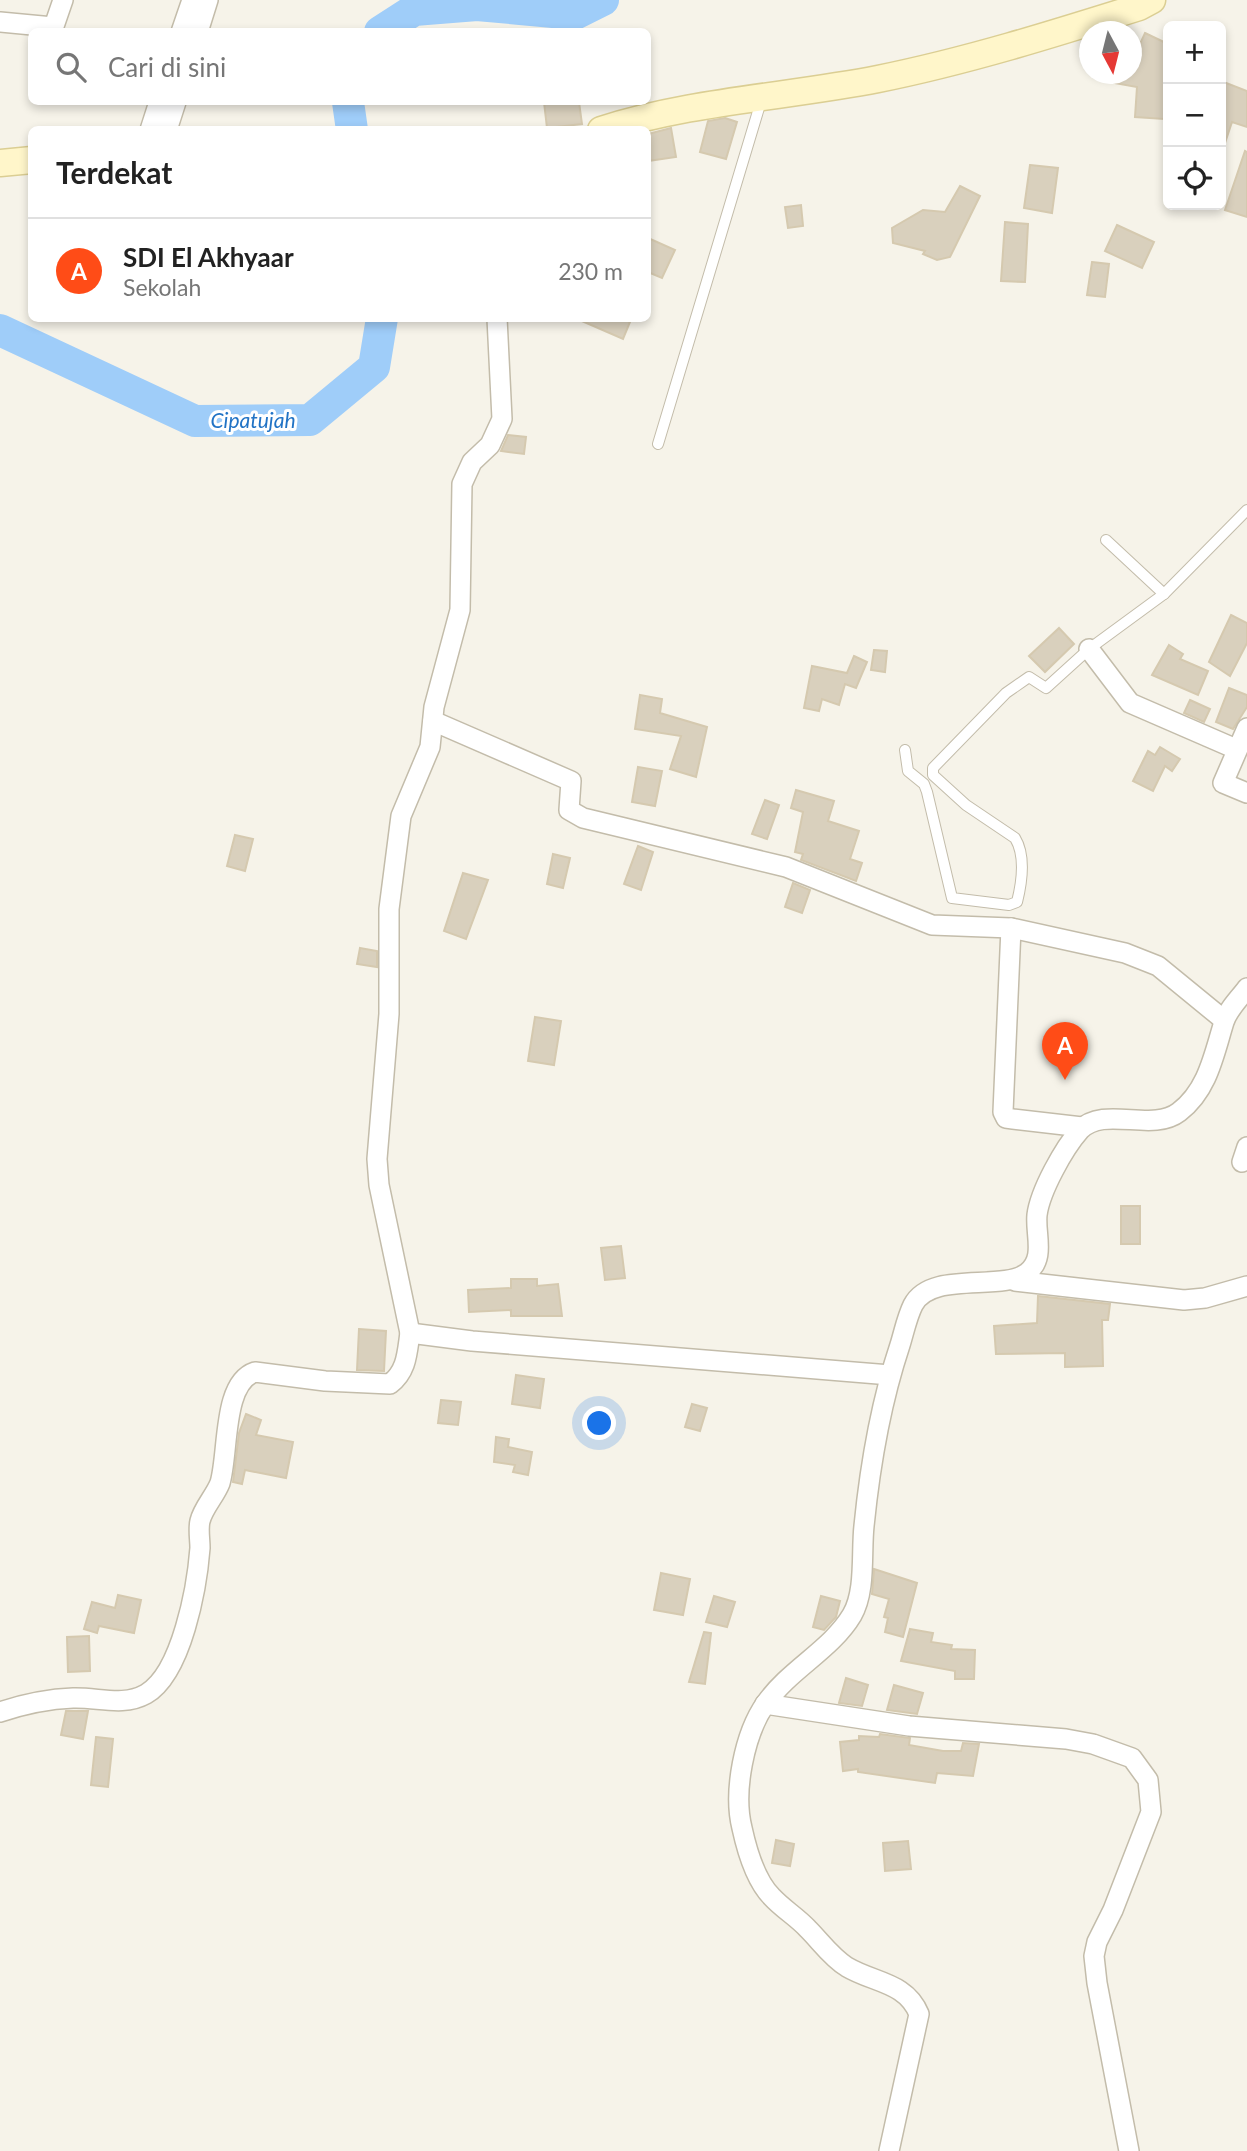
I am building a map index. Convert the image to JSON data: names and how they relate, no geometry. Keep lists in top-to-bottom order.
{
  "water": ["Cipatujah"],
  "north": "bottom",
  "page": {
    "map_buttons": ["+", "−"],
    "search": "Cari di sini",
    "heading": "Terdekat",
    "list": [
      {
        "mark": "A",
        "name": "SDI El Akhyaar",
        "note": "Sekolah",
        "value": "230 m"
      }
    ],
    "pins": "A"
  }
}
